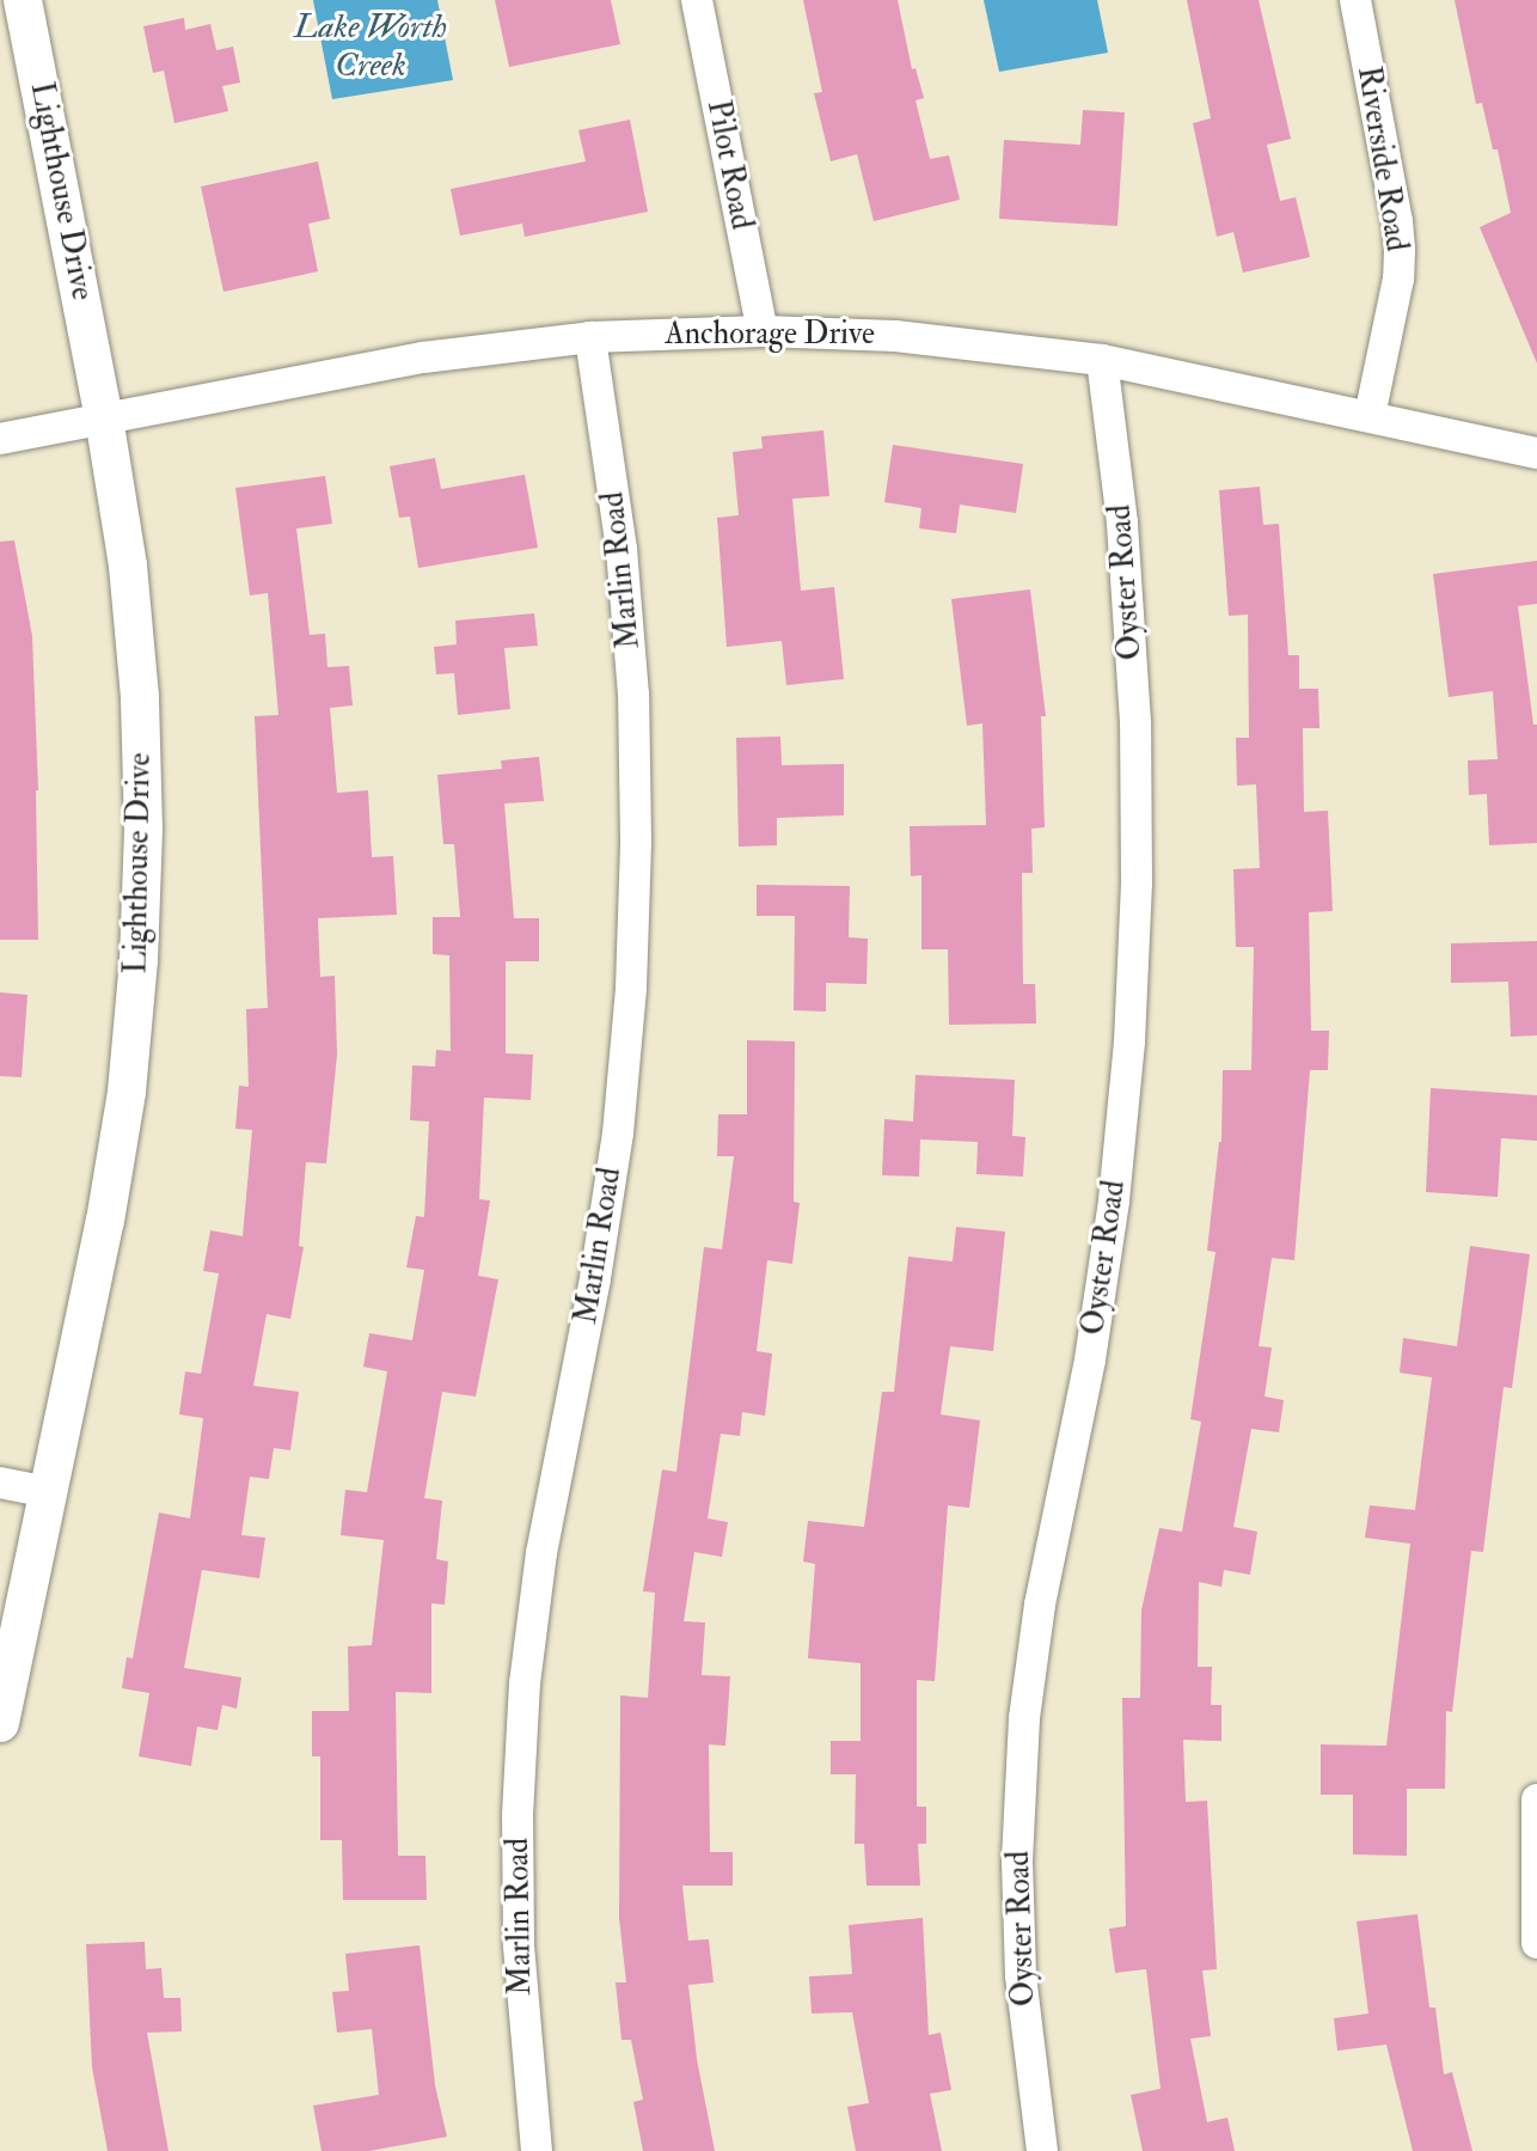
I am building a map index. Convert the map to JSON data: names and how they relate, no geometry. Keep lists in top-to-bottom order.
{
  "streets": {
    "street": [
      "Riverside Road",
      "Pilot Road",
      "Lighthouse Drive",
      "Anchorage Drive",
      "Marlin Road",
      "Oyster Road"
    ]
  },
  "crossings": [
    ["Riverside Road", "Anchorage Drive"],
    ["Pilot Road", "Anchorage Drive"],
    ["Lighthouse Drive", "Anchorage Drive"],
    ["Anchorage Drive", "Marlin Road"],
    ["Anchorage Drive", "Oyster Road"]
  ],
  "water": ["Lake Worth Creek"]
}
